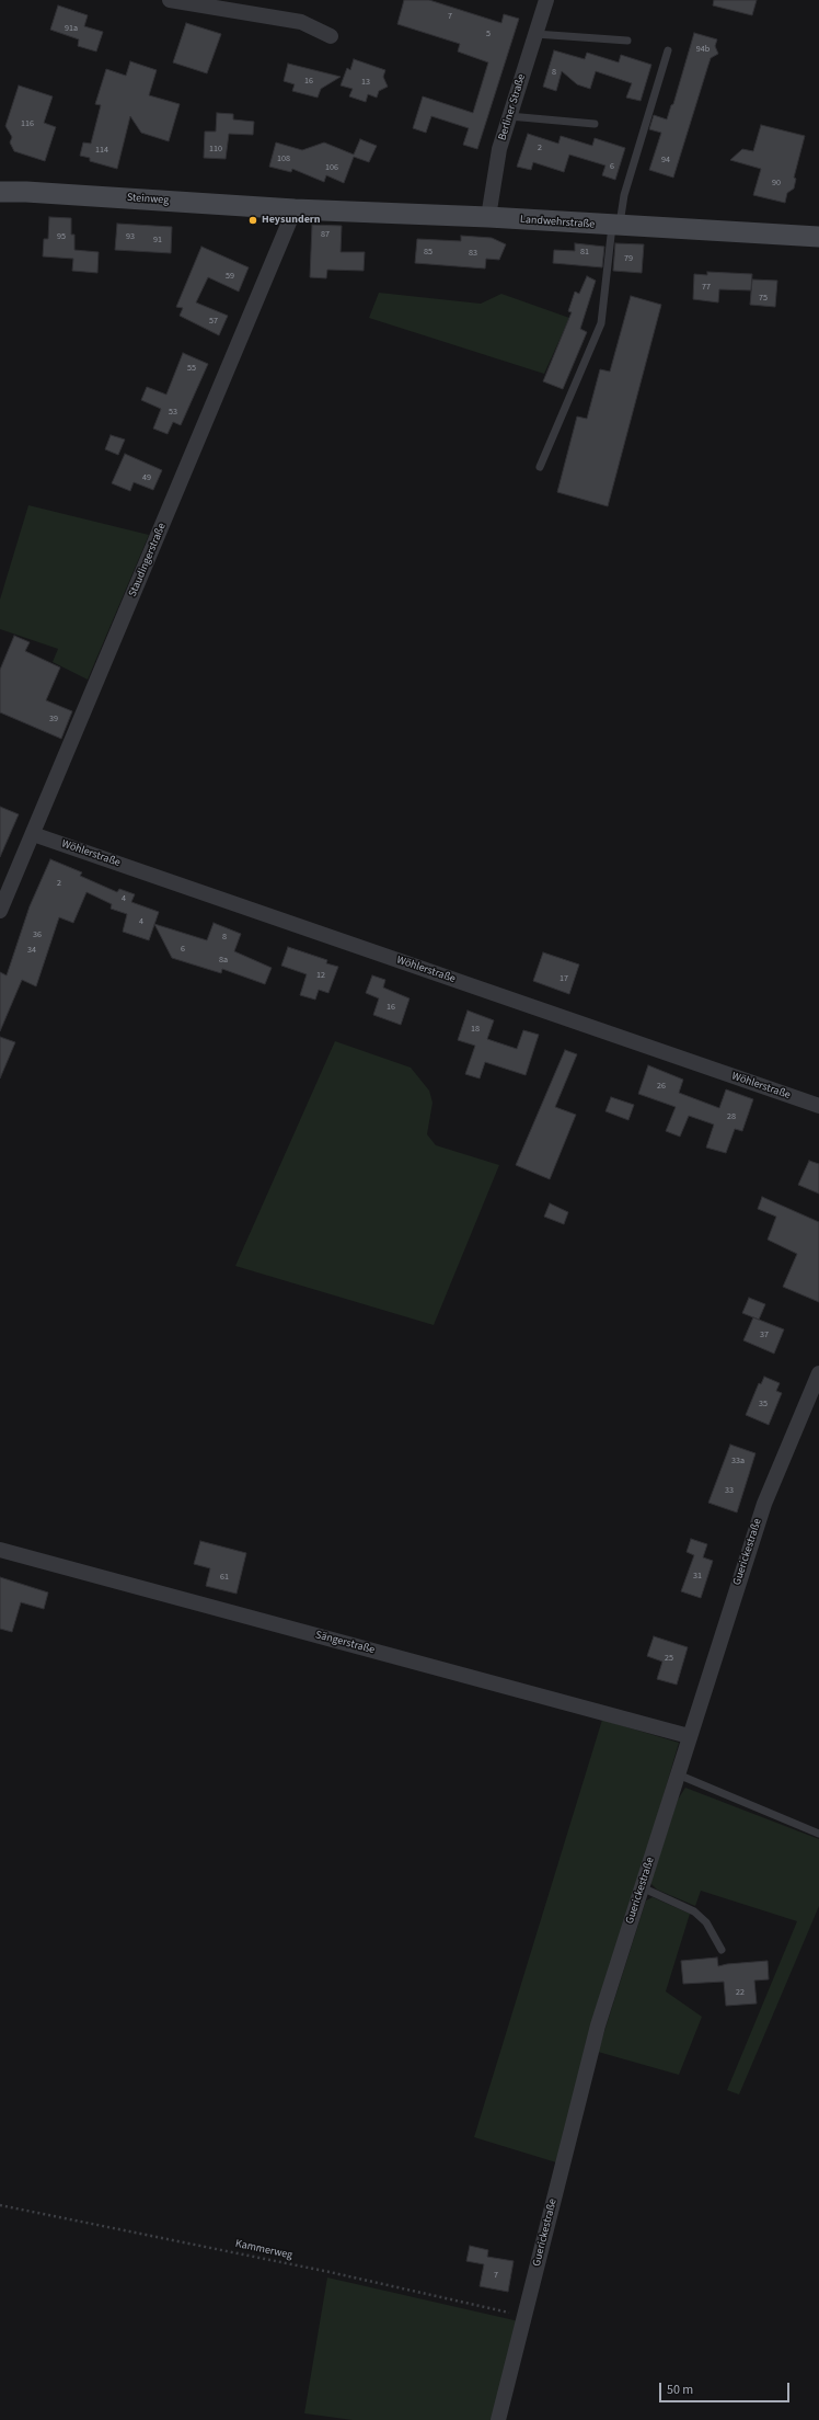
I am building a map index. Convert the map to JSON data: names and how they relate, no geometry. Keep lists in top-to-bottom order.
{
  "streets": {
    "street": [
      "Berliner Straße",
      "Steinweg",
      "Landwehrstraße",
      "Staudingerstraße",
      "Wöhlerstraße",
      "Guerickestraße",
      "Sängerstraße"
    ],
    "path": ["Kammerweg"]
  },
  "crossings": [
    ["Berliner Straße", "Landwehrstraße"],
    ["Steinweg", "Landwehrstraße"],
    ["Steinweg", "Staudingerstraße"],
    ["Landwehrstraße", "Staudingerstraße"],
    ["Staudingerstraße", "Wöhlerstraße"],
    ["Guerickestraße", "Sängerstraße"],
    ["Guerickestraße", "Kammerweg"]
  ],
  "places": ["Heysundern"],
  "house_numbers": [
    "7",
    "91a",
    "5",
    "94b",
    "8",
    "16",
    "13",
    "116",
    "2",
    "110",
    "114",
    "108",
    "94",
    "6",
    "106",
    "90",
    "87",
    "95",
    "93",
    "91",
    "85",
    "81",
    "83",
    "79",
    "59",
    "77",
    "75",
    "57",
    "55",
    "53",
    "49",
    "39",
    "2",
    "4",
    "4",
    "36",
    "8",
    "6",
    "34",
    "8a",
    "12",
    "17",
    "16",
    "18",
    "26",
    "28",
    "37",
    "35",
    "33a",
    "33",
    "31",
    "61",
    "25",
    "22",
    "7"
  ],
  "scale_bar": "50 m"
}
